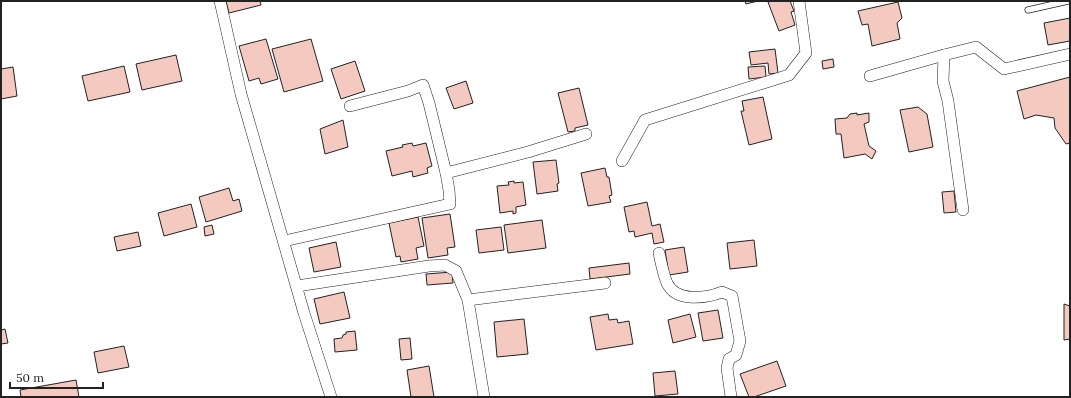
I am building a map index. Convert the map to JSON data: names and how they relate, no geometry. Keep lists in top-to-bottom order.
{
  "scale_bar": "50 m"
}
